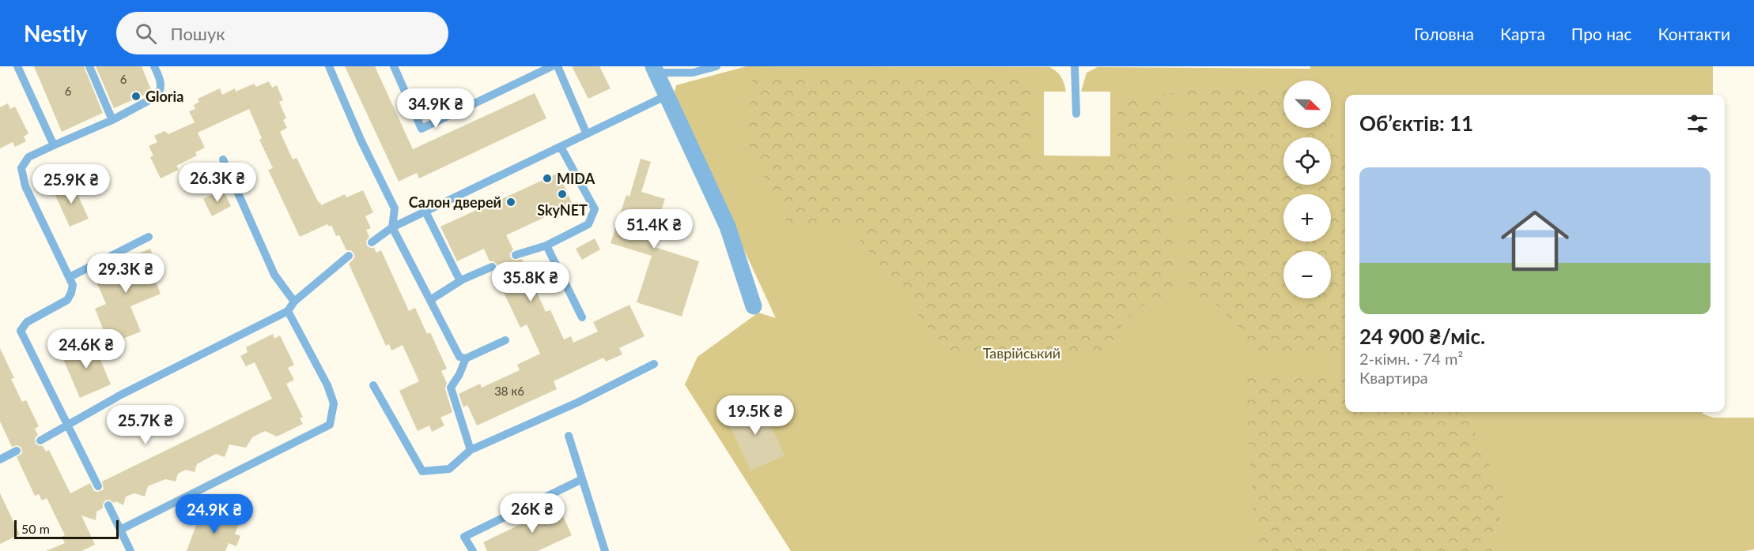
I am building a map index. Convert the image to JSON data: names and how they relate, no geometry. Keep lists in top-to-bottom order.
{
  "parks": ["Таврійський"],
  "places": [
    "Gloria",
    "MIDA",
    "SkyNET",
    "Салон дверей"
  ],
  "house_numbers": ["6", "6", "38 к6"],
  "scale_bar": "50 m",
  "north": "bottom right",
  "page": {
    "header": "Nestly",
    "search": "Пошук",
    "nav": [
      "Головна",
      "Карта",
      "Про нас",
      "Контакти"
    ],
    "map_buttons": ["+", "−"],
    "price": [
      "34.9K ₴",
      "26.3K ₴",
      "25.9K ₴",
      "51.4K ₴",
      "29.3K ₴",
      "35.8K ₴",
      "24.6K ₴",
      "19.5K ₴",
      "25.7K ₴",
      "26K ₴",
      "24.9K ₴"
    ],
    "heading": "Об’єктів: 11",
    "list": [
      {
        "name": "24 900 ₴/міс.",
        "note": "2-кімн. · 74 m² · Квартира"
      }
    ],
    "scale": "50 m"
  }
}
